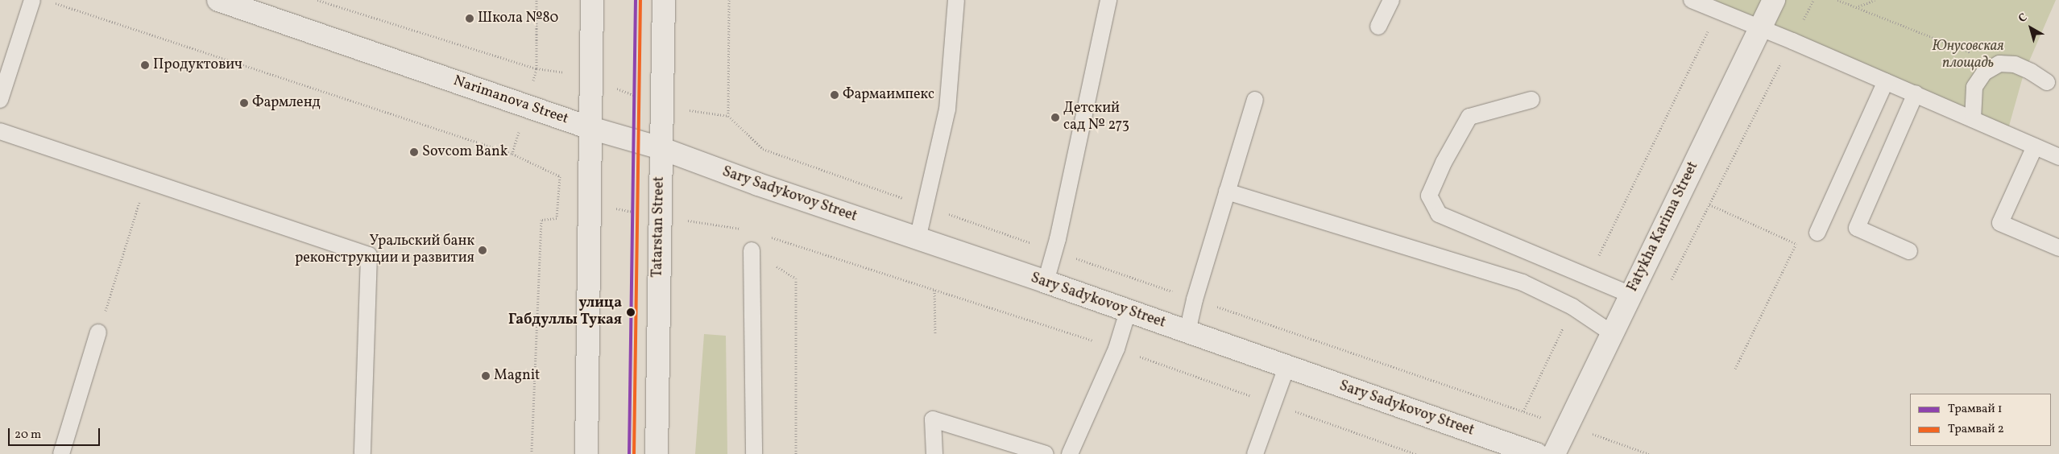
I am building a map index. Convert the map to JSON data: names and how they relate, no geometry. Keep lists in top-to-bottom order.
{
  "streets": {
    "street": [
      "Narimanova Street",
      "Sary Sadykovoy Street",
      "Tatarstan Street",
      "Fatykha Karima Street"
    ]
  },
  "crossings": [
    ["Narimanova Street", "Sary Sadykovoy Street"],
    ["Narimanova Street", "Tatarstan Street"],
    ["Sary Sadykovoy Street", "Tatarstan Street"]
  ],
  "parks": ["Юнусовская площадь"],
  "places": [
    "Школа №80",
    "Продуктович",
    "Фармаимпекс",
    "Фармленд",
    "Детский сад № 273",
    "Sovcom Bank",
    "Уральский банк реконструкции и развития",
    "улица Габдуллы Тукая",
    "Magnit"
  ],
  "lines": ["tram line 1", "tram line 2"],
  "legend": ["Трамвай 1", "Трамвай 2"],
  "scale_bar": "20 m",
  "north": "top left"
}
